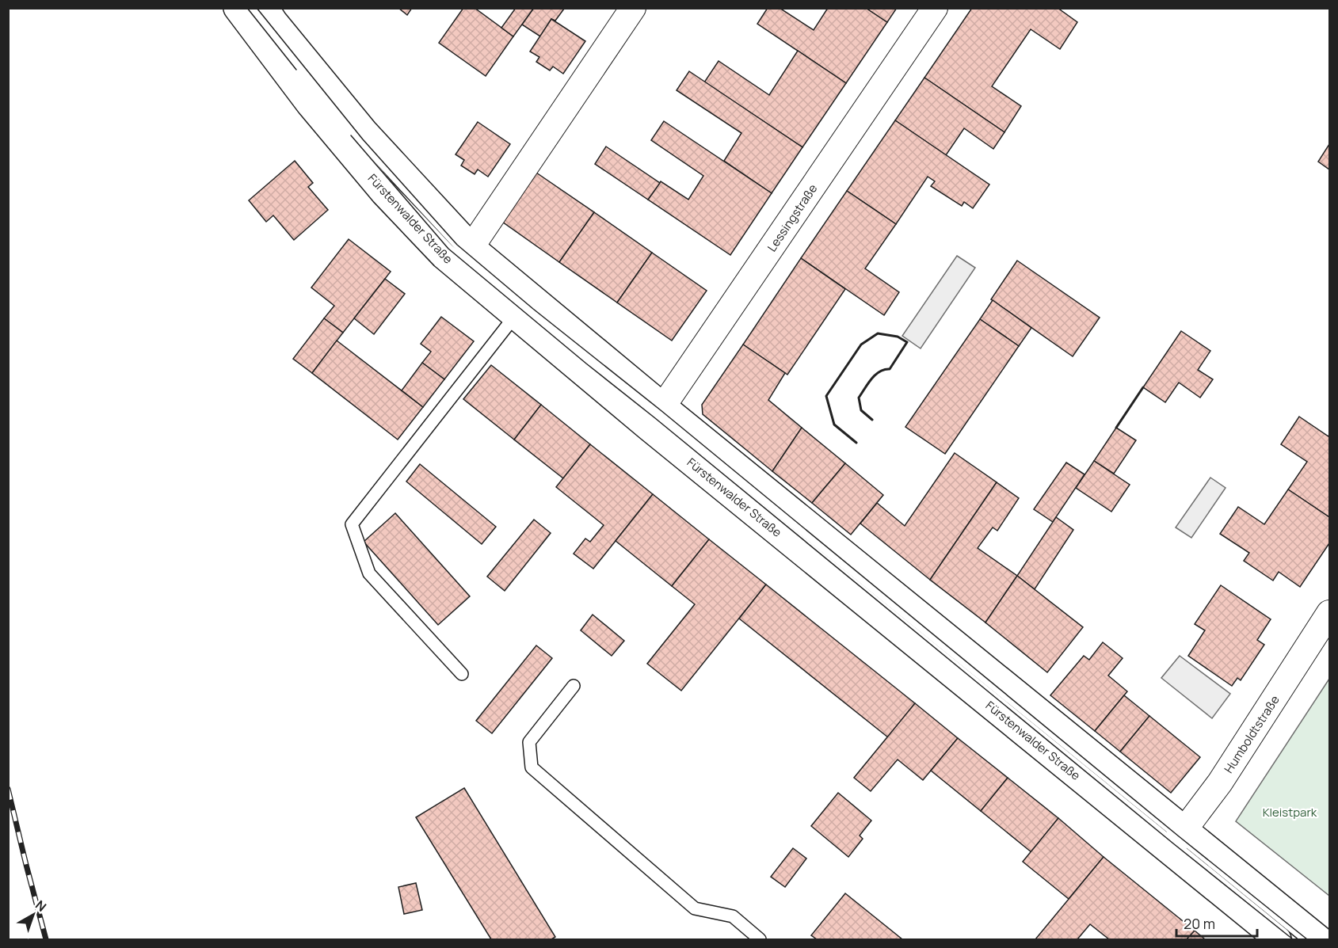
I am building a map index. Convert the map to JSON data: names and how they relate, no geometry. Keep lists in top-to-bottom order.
{
  "streets": {
    "street": ["Lessingstraße", "Fürstenwalder Straße", "Humboldtstraße"]
  },
  "crossings": [
    ["Lessingstraße", "Fürstenwalder Straße"],
    ["Fürstenwalder Straße", "Humboldtstraße"]
  ],
  "parks": ["Kleistpark"],
  "scale_bar": "20 m",
  "north": "top right"
}
